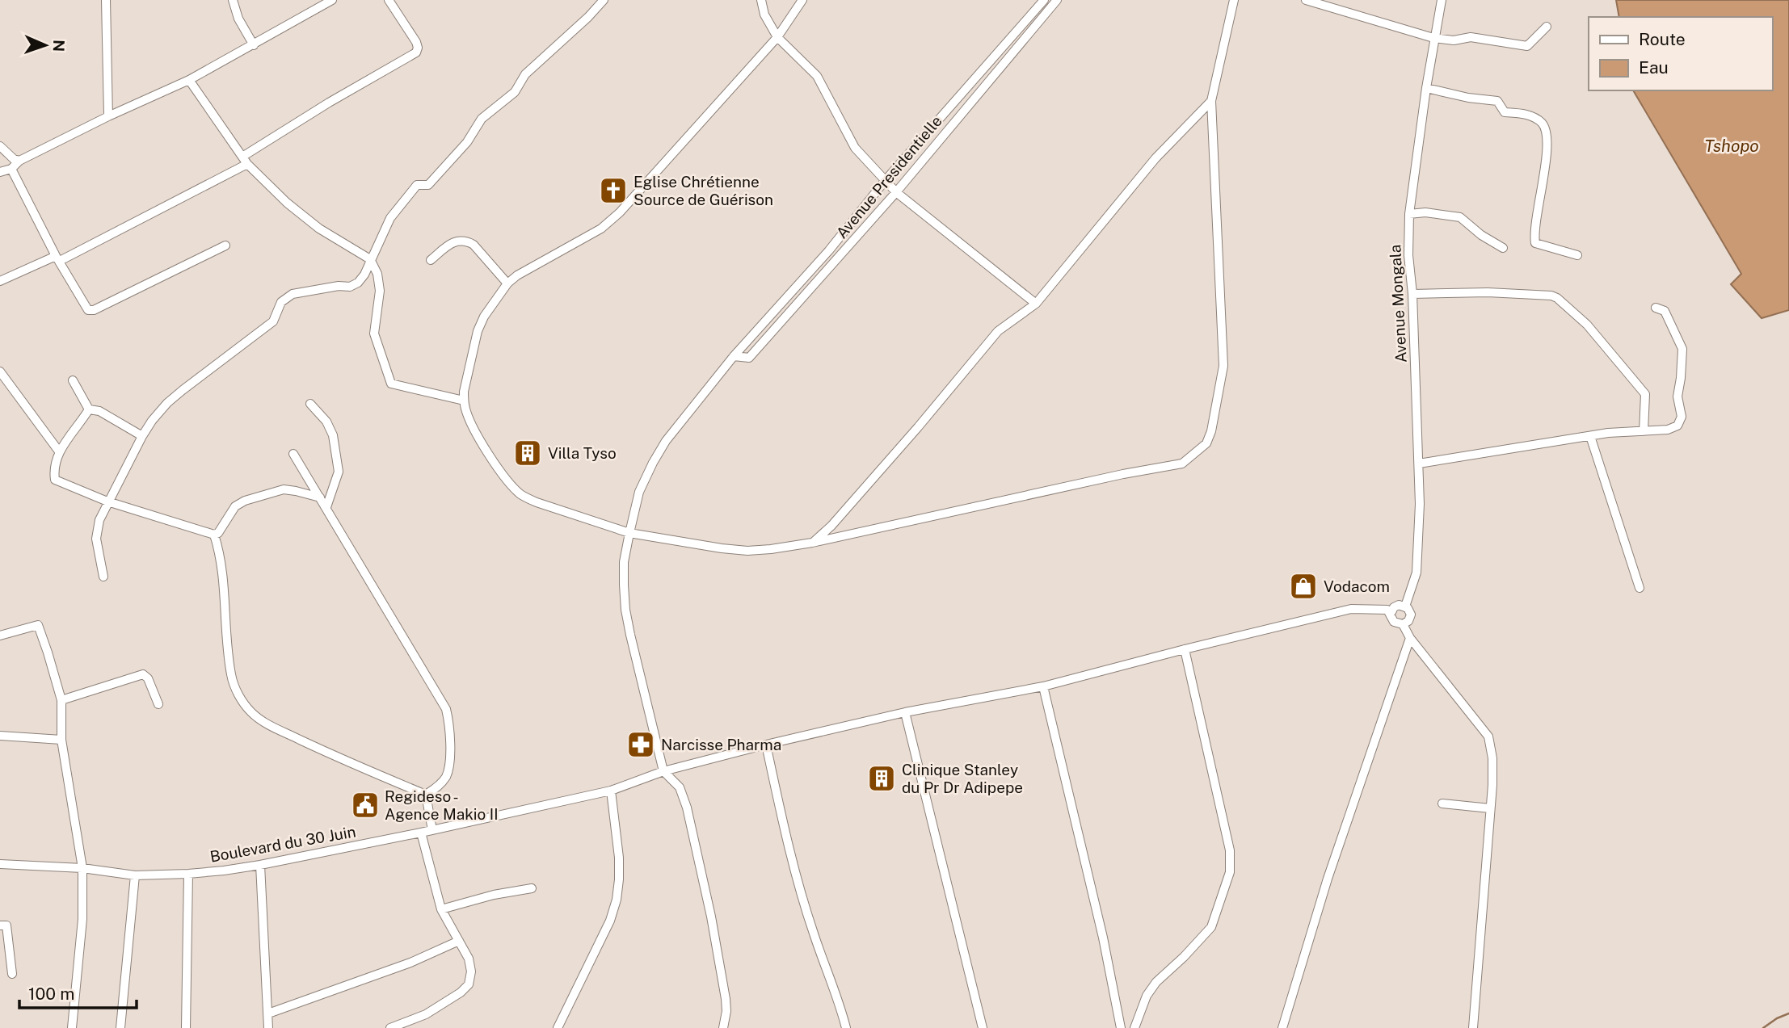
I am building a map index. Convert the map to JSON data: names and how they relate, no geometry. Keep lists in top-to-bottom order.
{
  "streets": {
    "street": ["Avenue Presidentielle", "Avenue Mongala", "Boulevard du 30 Juin"]
  },
  "crossings": [
    ["Avenue Presidentielle", "Boulevard du 30 Juin"],
    ["Avenue Mongala", "Boulevard du 30 Juin"]
  ],
  "water": ["Tshopo"],
  "places": {
    "church": ["Eglise Chrétienne Source de Guérison"],
    "building": ["Villa Tyso", "Clinique Stanley du Pr Dr Adipepe"],
    "shop": ["Vodacom"],
    "pharmacy": ["Narcisse Pharma"],
    "public building": ["Regideso - Agence Makio II"]
  },
  "legend": ["Route", "Eau"],
  "scale_bar": "100 m",
  "north": "right"
}
